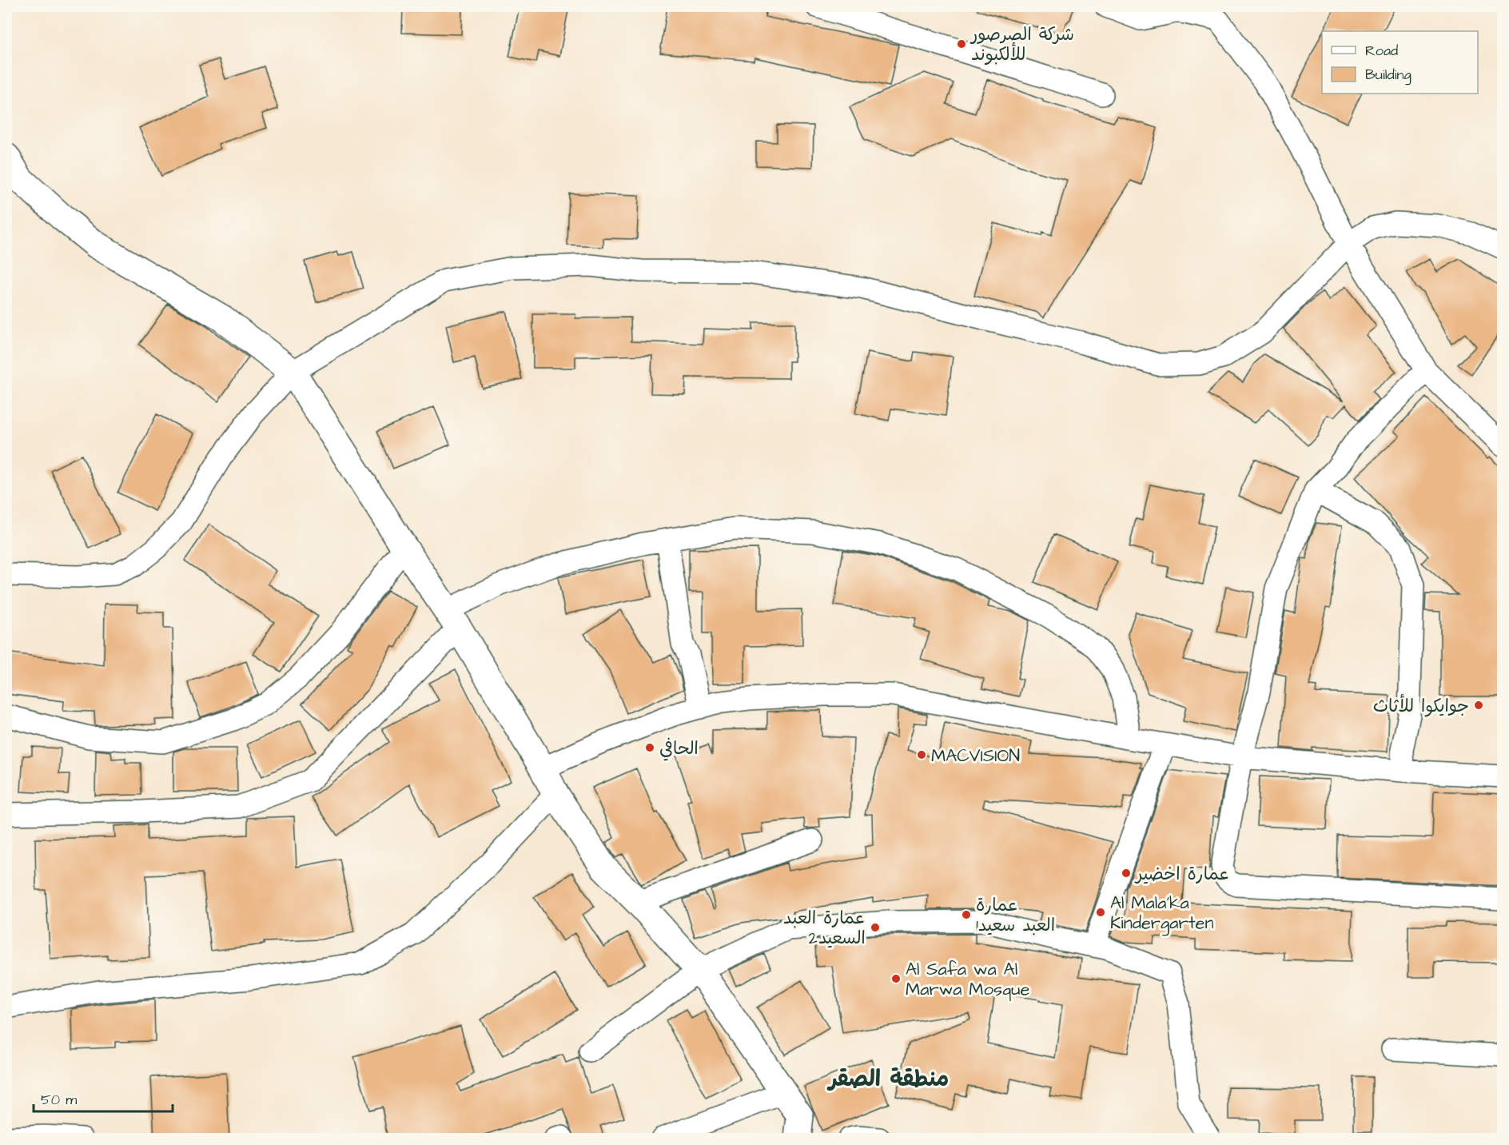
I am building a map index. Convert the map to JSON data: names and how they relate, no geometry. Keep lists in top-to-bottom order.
{
  "districts": ["منطقة الصقر"],
  "places": [
    "شركة الصرصور للألكبوند",
    "جوايكوا للأثاث",
    "الحافي",
    "MACVISION",
    "عمارة اخضير",
    "Al Mala'ka Kindergarten",
    "عمارة العبد سعيد1",
    "عمارة العبد السعيد2",
    "Al Safa wa Al Marwa Mosque"
  ],
  "legend": ["Road", "Building"],
  "scale_bar": "50 m"
}
